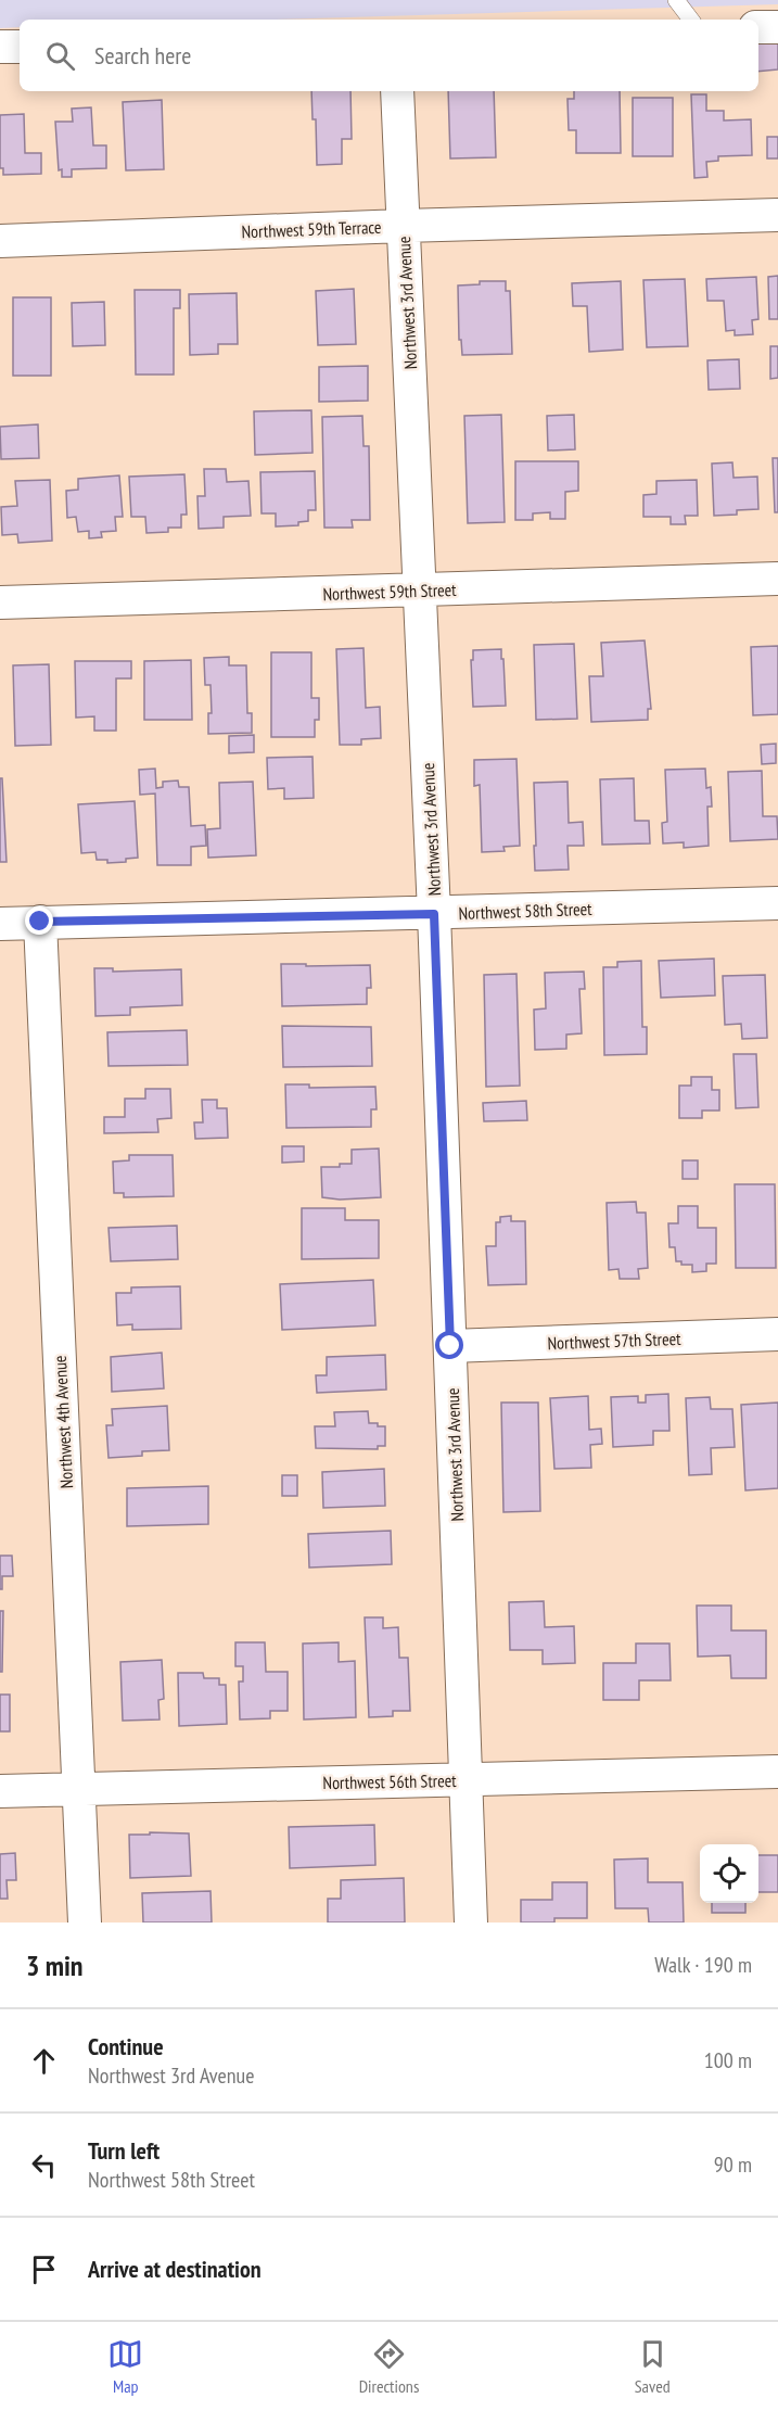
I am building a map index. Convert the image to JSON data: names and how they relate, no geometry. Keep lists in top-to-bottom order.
{
  "streets": {
    "street": [
      "Northwest 59th Terrace",
      "Northwest 3rd Avenue",
      "Northwest 59th Street",
      "Northwest 58th Street",
      "Northwest 57th Street",
      "Northwest 4th Avenue",
      "Northwest 56th Street"
    ]
  },
  "crossings": [
    ["Northwest 59th Terrace", "Northwest 3rd Avenue"],
    ["Northwest 3rd Avenue", "Northwest 59th Street"],
    ["Northwest 3rd Avenue", "Northwest 58th Street"],
    ["Northwest 3rd Avenue", "Northwest 57th Street"],
    ["Northwest 3rd Avenue", "Northwest 56th Street"],
    ["Northwest 58th Street", "Northwest 4th Avenue"],
    ["Northwest 4th Avenue", "Northwest 56th Street"]
  ],
  "page": {
    "search": "Search here",
    "heading": ["3 min", "Walk · 190 m"],
    "list": [
      ["Continue", "Northwest 3rd Avenue", "100 m"],
      ["Turn left", "Northwest 58th Street", "90 m"],
      "Arrive at destination"
    ],
    "nav": ["Map", "Directions", "Saved"]
  }
}
